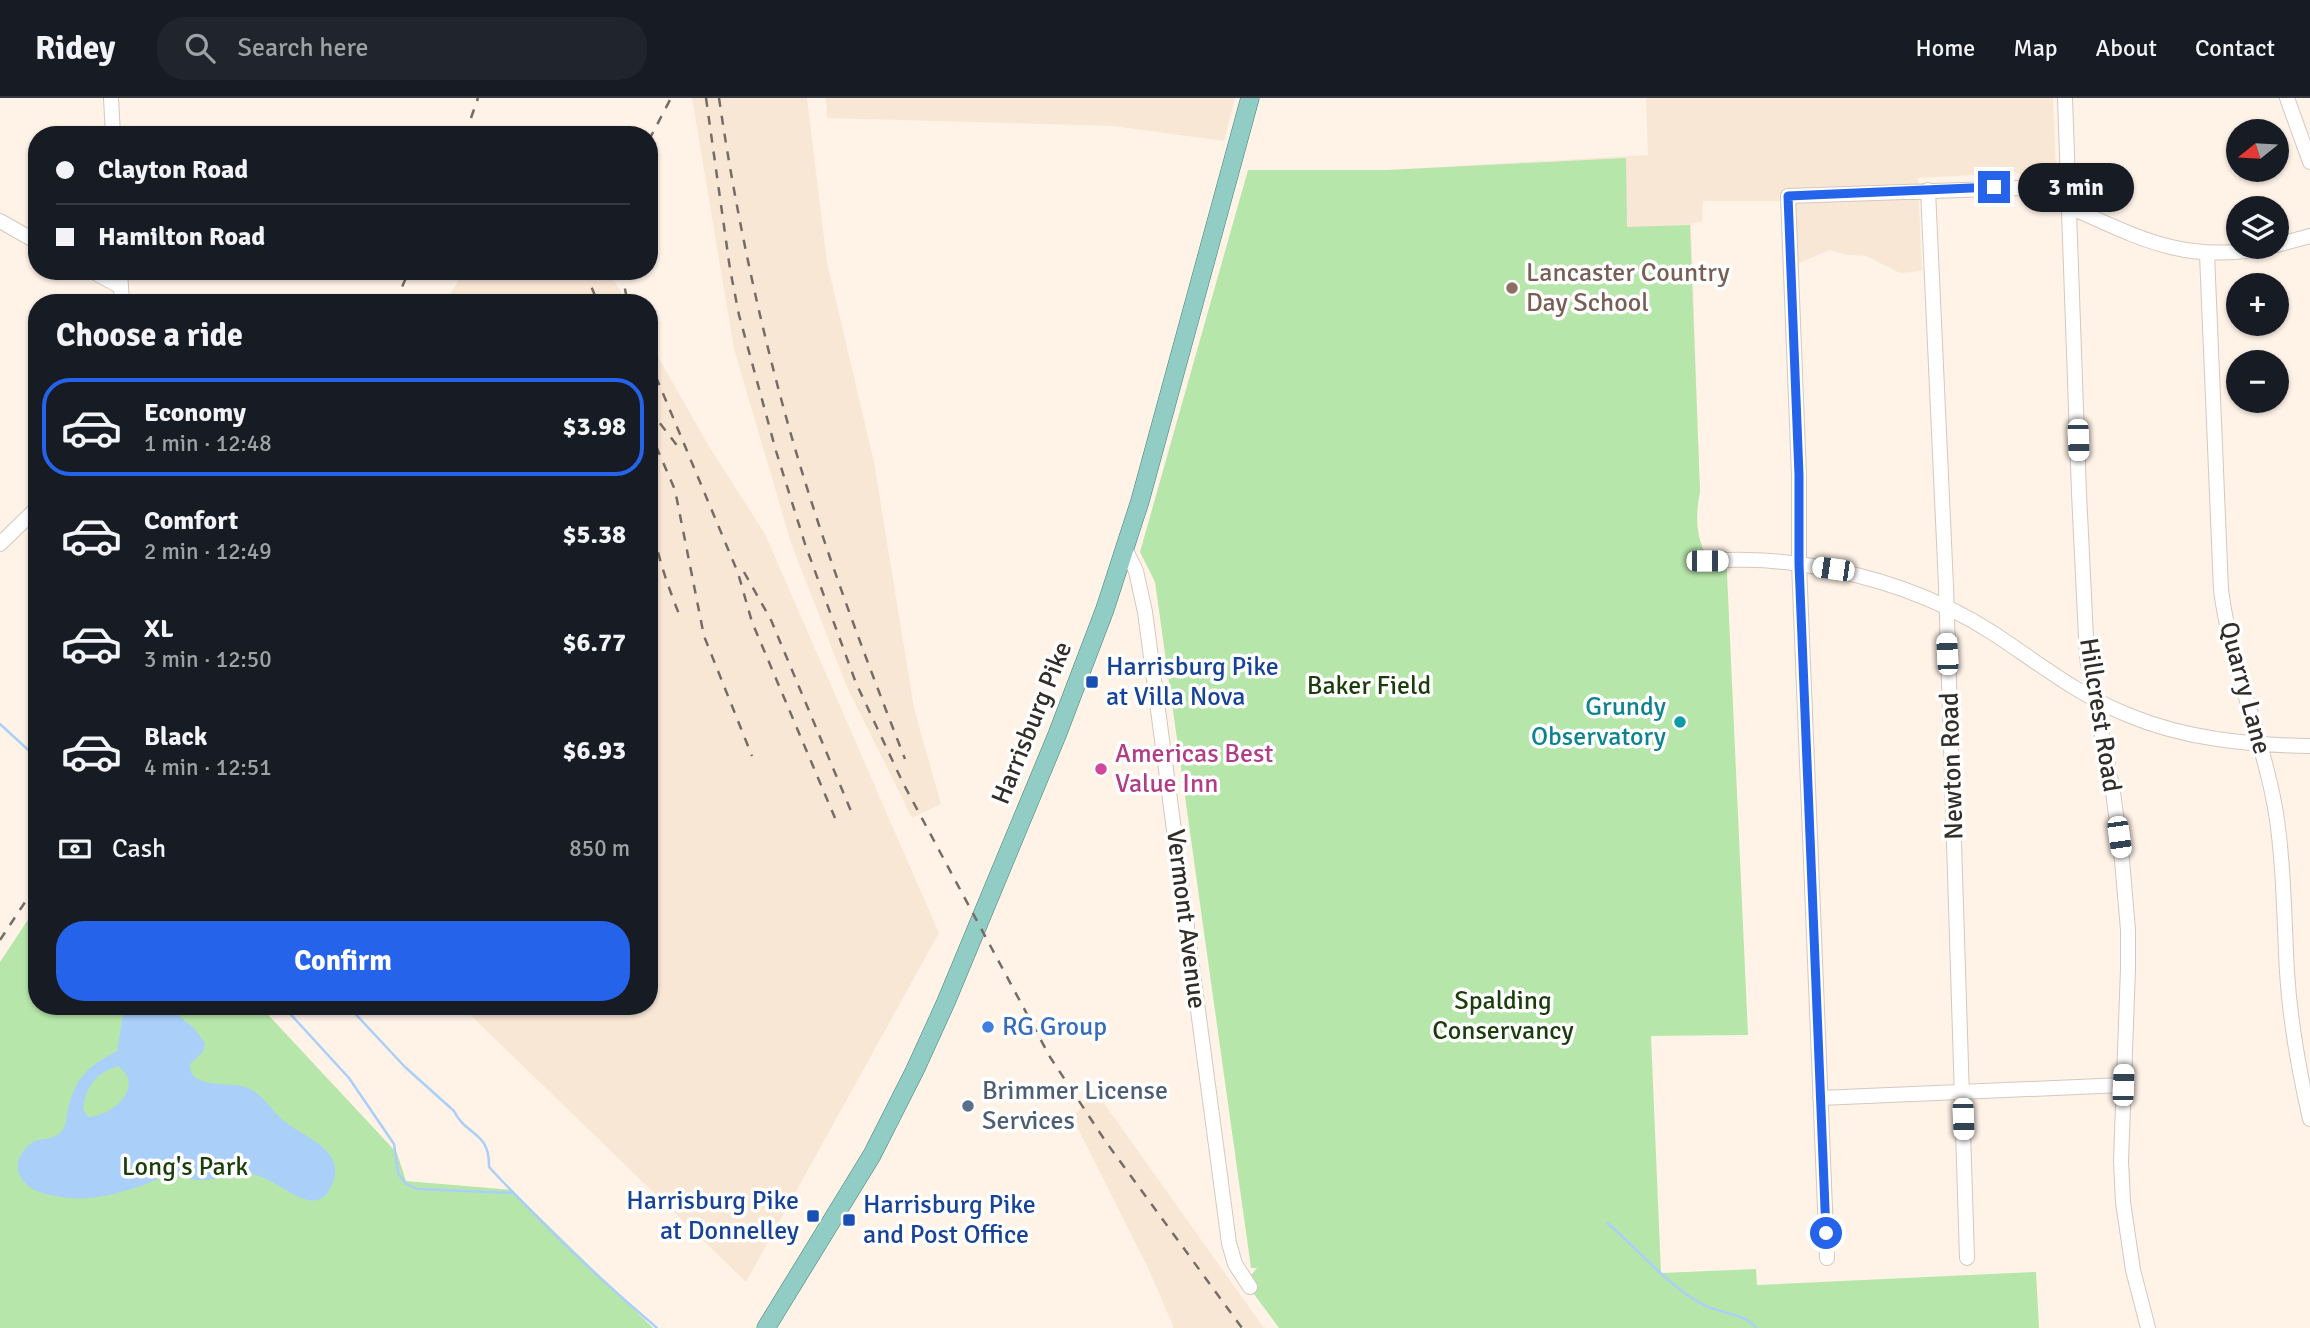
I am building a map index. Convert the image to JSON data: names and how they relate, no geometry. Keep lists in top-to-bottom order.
{
  "streets": {
    "main road": ["Harrisburg Pike"],
    "street": [
      "Quarry Lane",
      "Hillcrest Road",
      "Newton Road",
      "Vermont Avenue"
    ]
  },
  "crossings": [
    ["Harrisburg Pike", "Vermont Avenue"]
  ],
  "parks": ["Baker Field", "Spalding Conservancy", "Long's Park"],
  "places": {
    "other": [
      "Lancaster Country Day School",
      "Grundy Observatory",
      "Americas Best Value Inn",
      "RG Group",
      "Brimmer License Services"
    ],
    "transit": ["Harrisburg Pike at Villa Nova", "Harrisburg Pike at Donnelley", "Harrisburg Pike and Post Office"]
  },
  "north": "left",
  "page": {
    "header": "Ridey",
    "search": "Search here",
    "nav": [
      "Home",
      "Map",
      "About",
      "Contact"
    ],
    "map_buttons": ["+", "−"],
    "banner": ["Clayton Road", "Hamilton Road"],
    "bubble": "3 min",
    "heading": "Choose a ride",
    "list": [
      {
        "name": "Economy",
        "note": "1 min · 12:48",
        "value": "$3.98"
      },
      {
        "name": "Comfort",
        "note": "2 min · 12:49",
        "value": "$5.38"
      },
      {
        "name": "XL",
        "note": "3 min · 12:50",
        "value": "$6.77"
      },
      {
        "name": "Black",
        "note": "4 min · 12:51",
        "value": "$6.93"
      }
    ],
    "pay": ["Cash", "850 m"],
    "buttons": "Confirm"
  }
}
